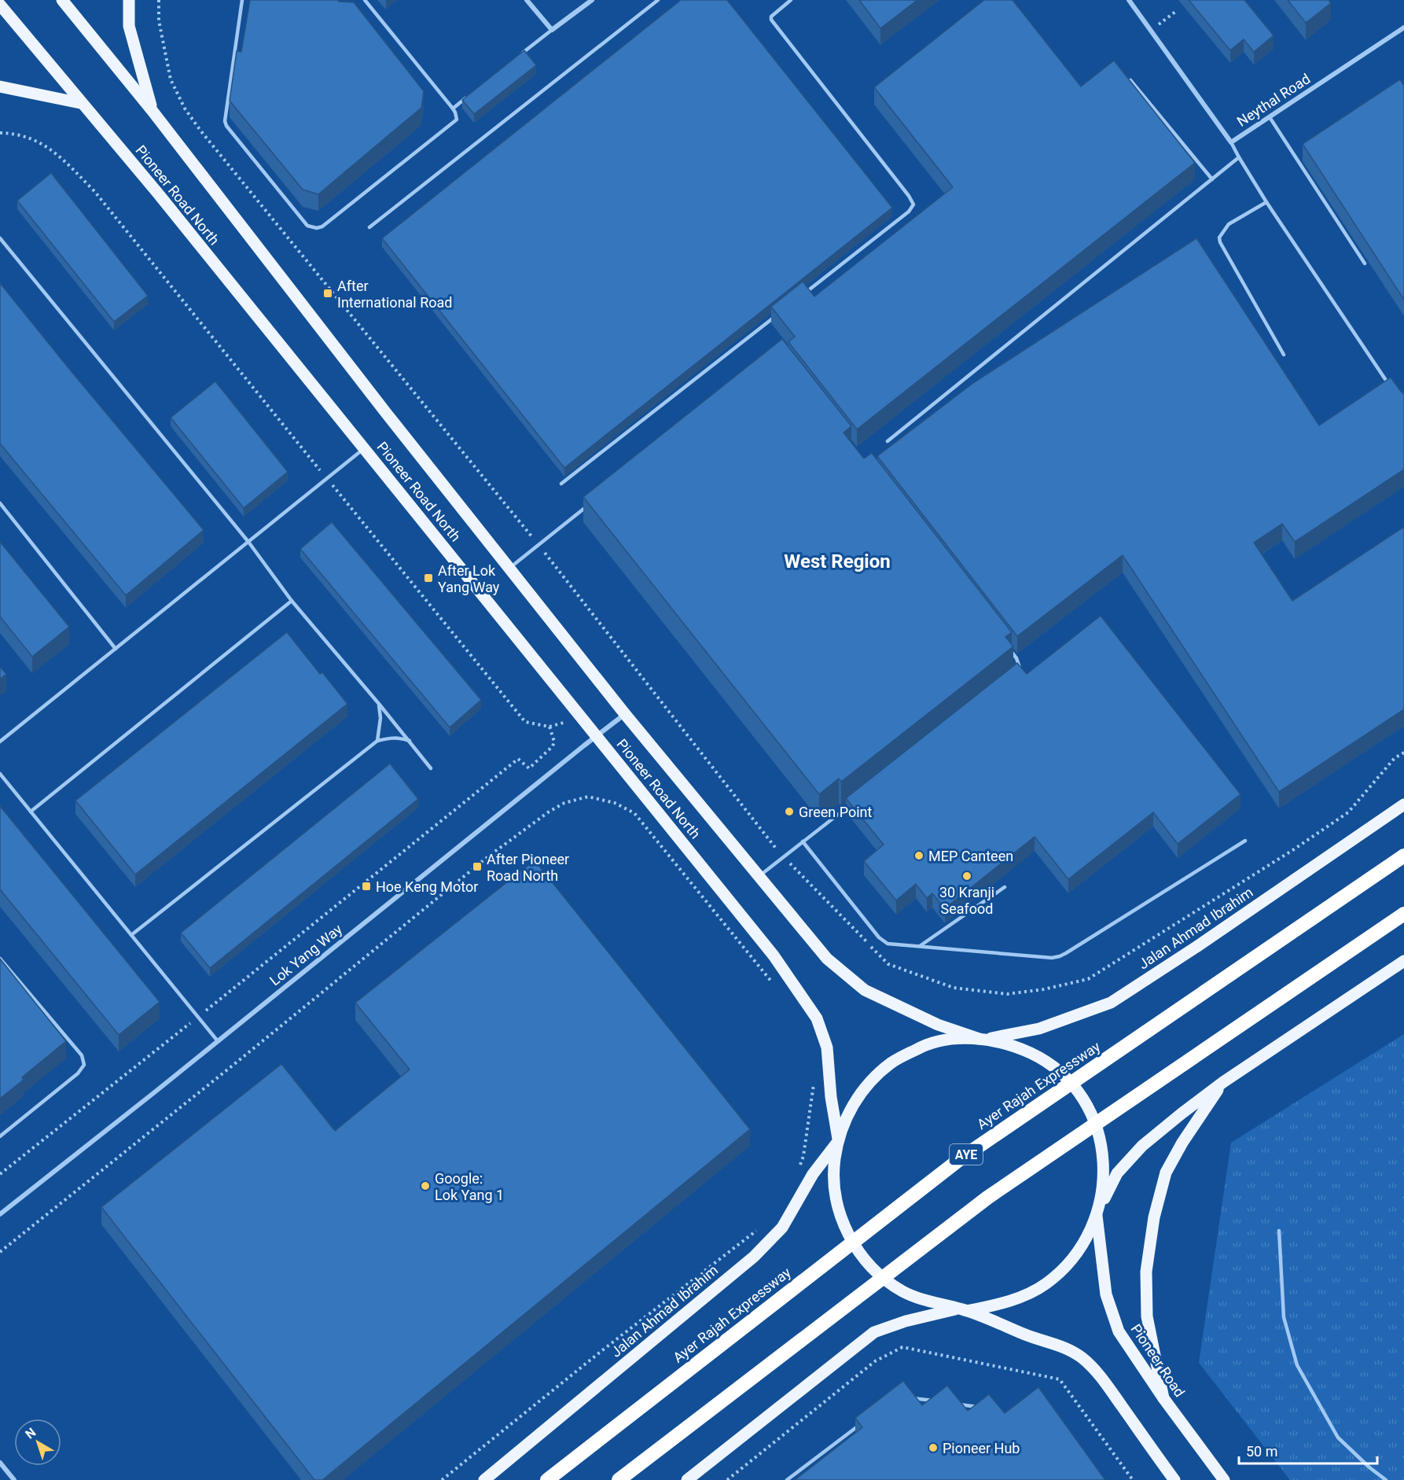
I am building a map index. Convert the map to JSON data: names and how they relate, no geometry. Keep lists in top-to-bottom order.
{
  "streets": {
    "highway": ["Ayer Rajah Expressway", "AYE"],
    "main road": ["Pioneer Road North", "Jalan Ahmad Ibrahim", "Pioneer Road"],
    "street": ["Neythal Road", "Lok Yang Way"]
  },
  "crossings": [
    ["Pioneer Road North", "Jalan Ahmad Ibrahim"],
    ["Pioneer Road North", "Lok Yang Way"]
  ],
  "districts": ["West Region"],
  "places": {
    "transit": [
      "After International Road",
      "After Lok Yang Way",
      "After Pioneer Road North",
      "Hoe Keng Motor"
    ],
    "other": [
      "Green Point",
      "MEP Canteen",
      "30 Kranji Seafood",
      "Google: Lok Yang 1",
      "Pioneer Hub"
    ]
  },
  "scale_bar": "50 m",
  "north": "top left"
}
